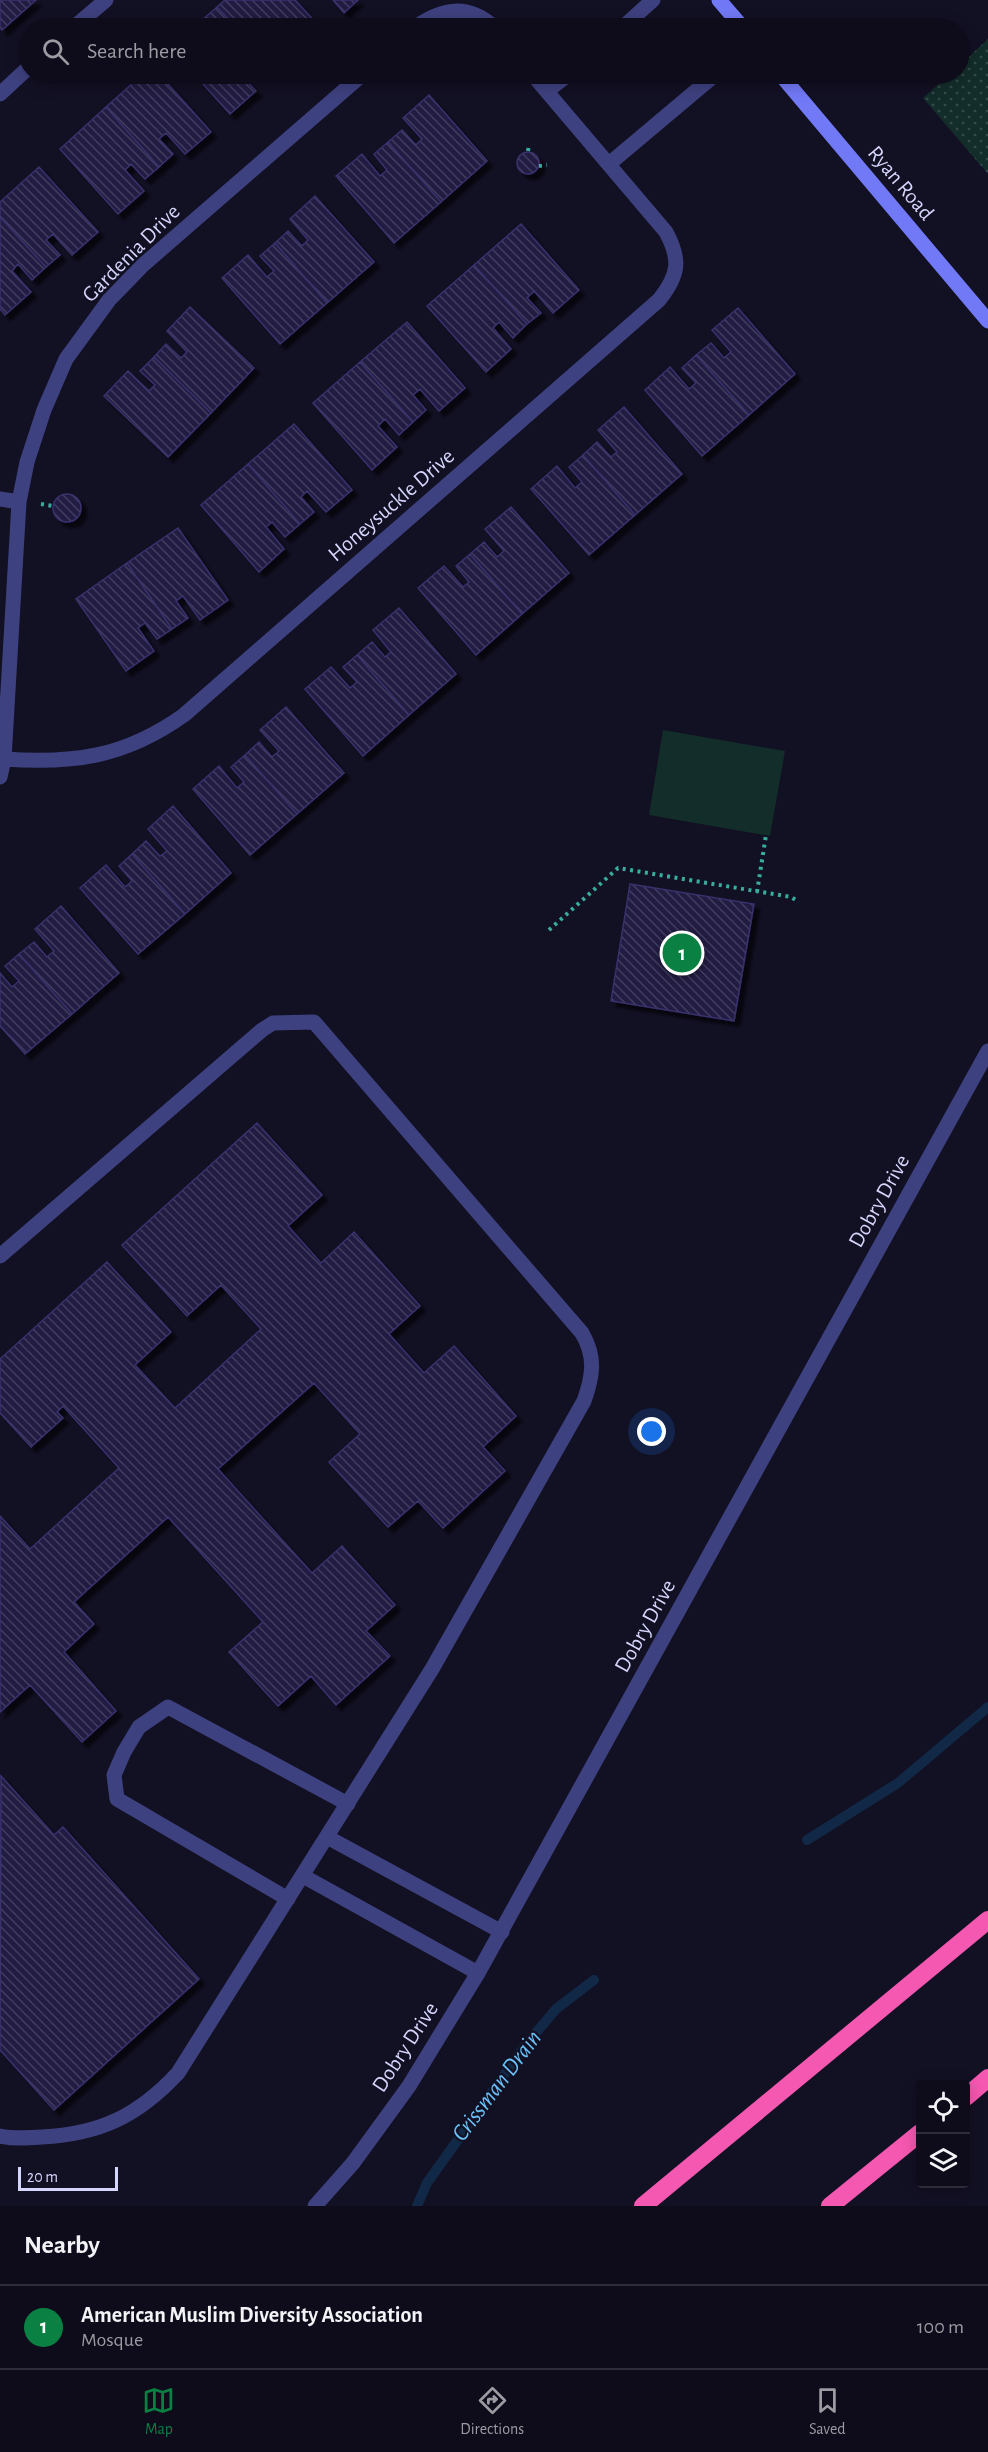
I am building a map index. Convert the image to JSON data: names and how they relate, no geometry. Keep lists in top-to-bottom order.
{
  "streets": {
    "main road": ["Ryan Road"],
    "street": ["Gardenia Drive", "Honeysuckle Drive", "Dobry Drive"]
  },
  "crossings": [
    ["Gardenia Drive", "Honeysuckle Drive"]
  ],
  "water": ["Crissman Drain"],
  "scale_bar": "20 m",
  "page": {
    "search": "Search here",
    "pins": "1",
    "scale": "20 m",
    "heading": "Nearby",
    "list": [
      {
        "mark": "1",
        "name": "American Muslim Diversity Association",
        "note": "Mosque",
        "value": "100 m"
      }
    ],
    "nav": ["Map", "Directions", "Saved"]
  }
}
